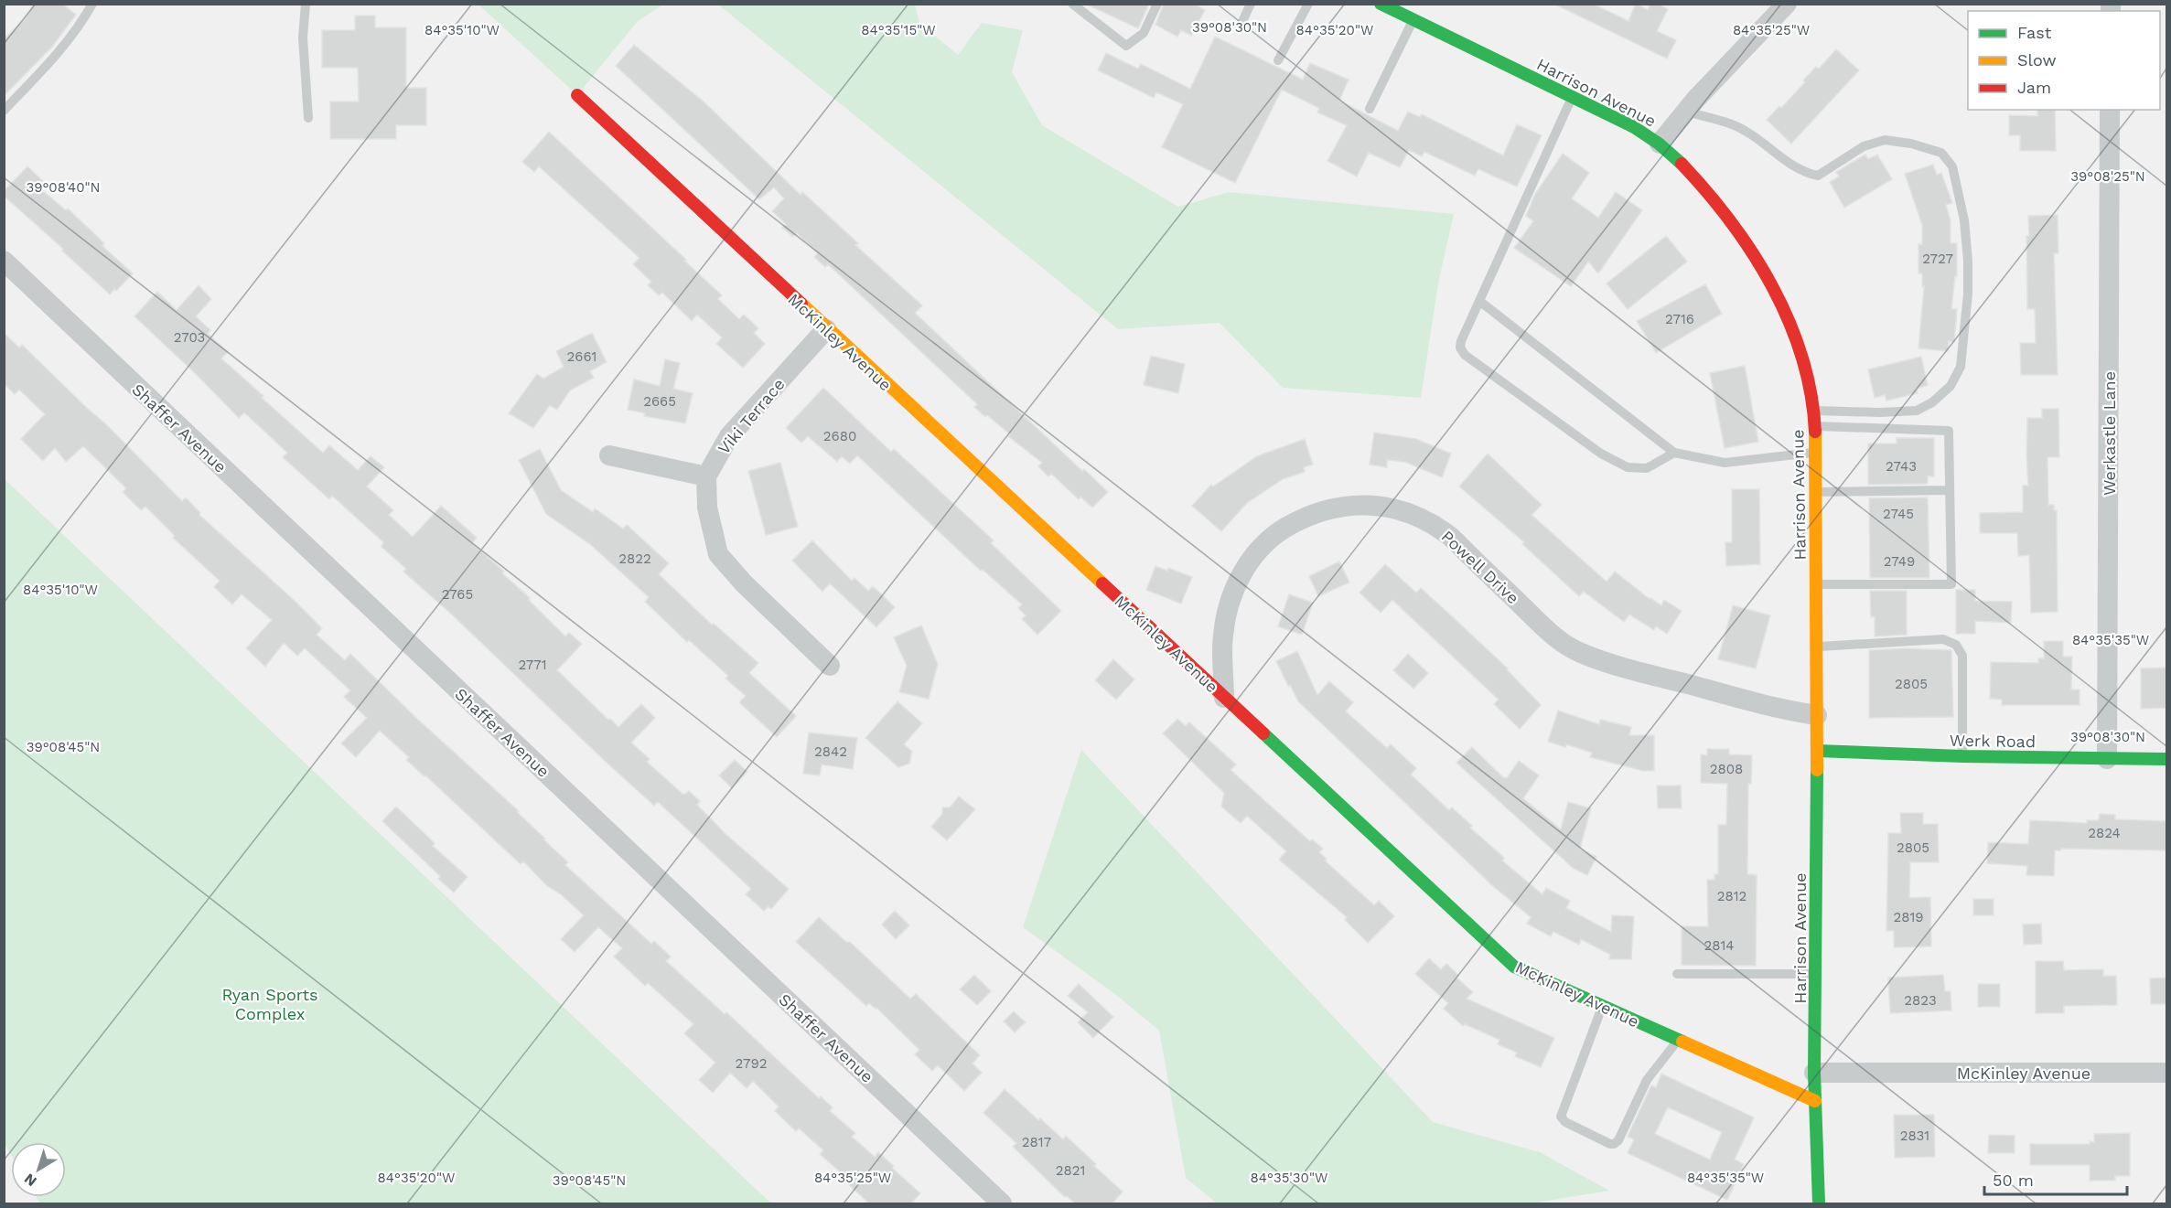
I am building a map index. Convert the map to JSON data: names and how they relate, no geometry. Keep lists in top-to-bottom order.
{
  "streets": {
    "street": [
      "Harrison Avenue",
      "McKinley Avenue",
      "Viki Terrace",
      "Shaffer Avenue",
      "Werkastle Lane",
      "Powell Drive",
      "Werk Road"
    ]
  },
  "crossings": [
    ["Harrison Avenue", "McKinley Avenue"],
    ["Harrison Avenue", "Powell Drive"],
    ["Harrison Avenue", "Werk Road"],
    ["McKinley Avenue", "Viki Terrace"],
    ["McKinley Avenue", "Powell Drive"],
    ["Werkastle Lane", "Werk Road"]
  ],
  "parks": ["Ryan Sports Complex"],
  "house_numbers": [
    "2727",
    "2716",
    "2703",
    "2661",
    "2665",
    "2680",
    "2743",
    "2745",
    "2822",
    "2749",
    "2765",
    "2771",
    "2805",
    "2842",
    "2808",
    "2824",
    "2805",
    "2812",
    "2819",
    "2814",
    "2823",
    "2792",
    "2831",
    "2817",
    "2821"
  ],
  "legend": ["Fast", "Slow", "Jam"],
  "scale_bar": "50 m",
  "north": "bottom left",
  "coordinates": [
    "39°08'30\"N",
    "84°35'10\"W",
    "84°35'15\"W",
    "84°35'20\"W",
    "84°35'25\"W",
    "39°08'25\"N",
    "39°08'40\"N",
    "84°35'35\"W",
    "39°08'45\"N",
    "84°35'30\"W"
  ]
}
